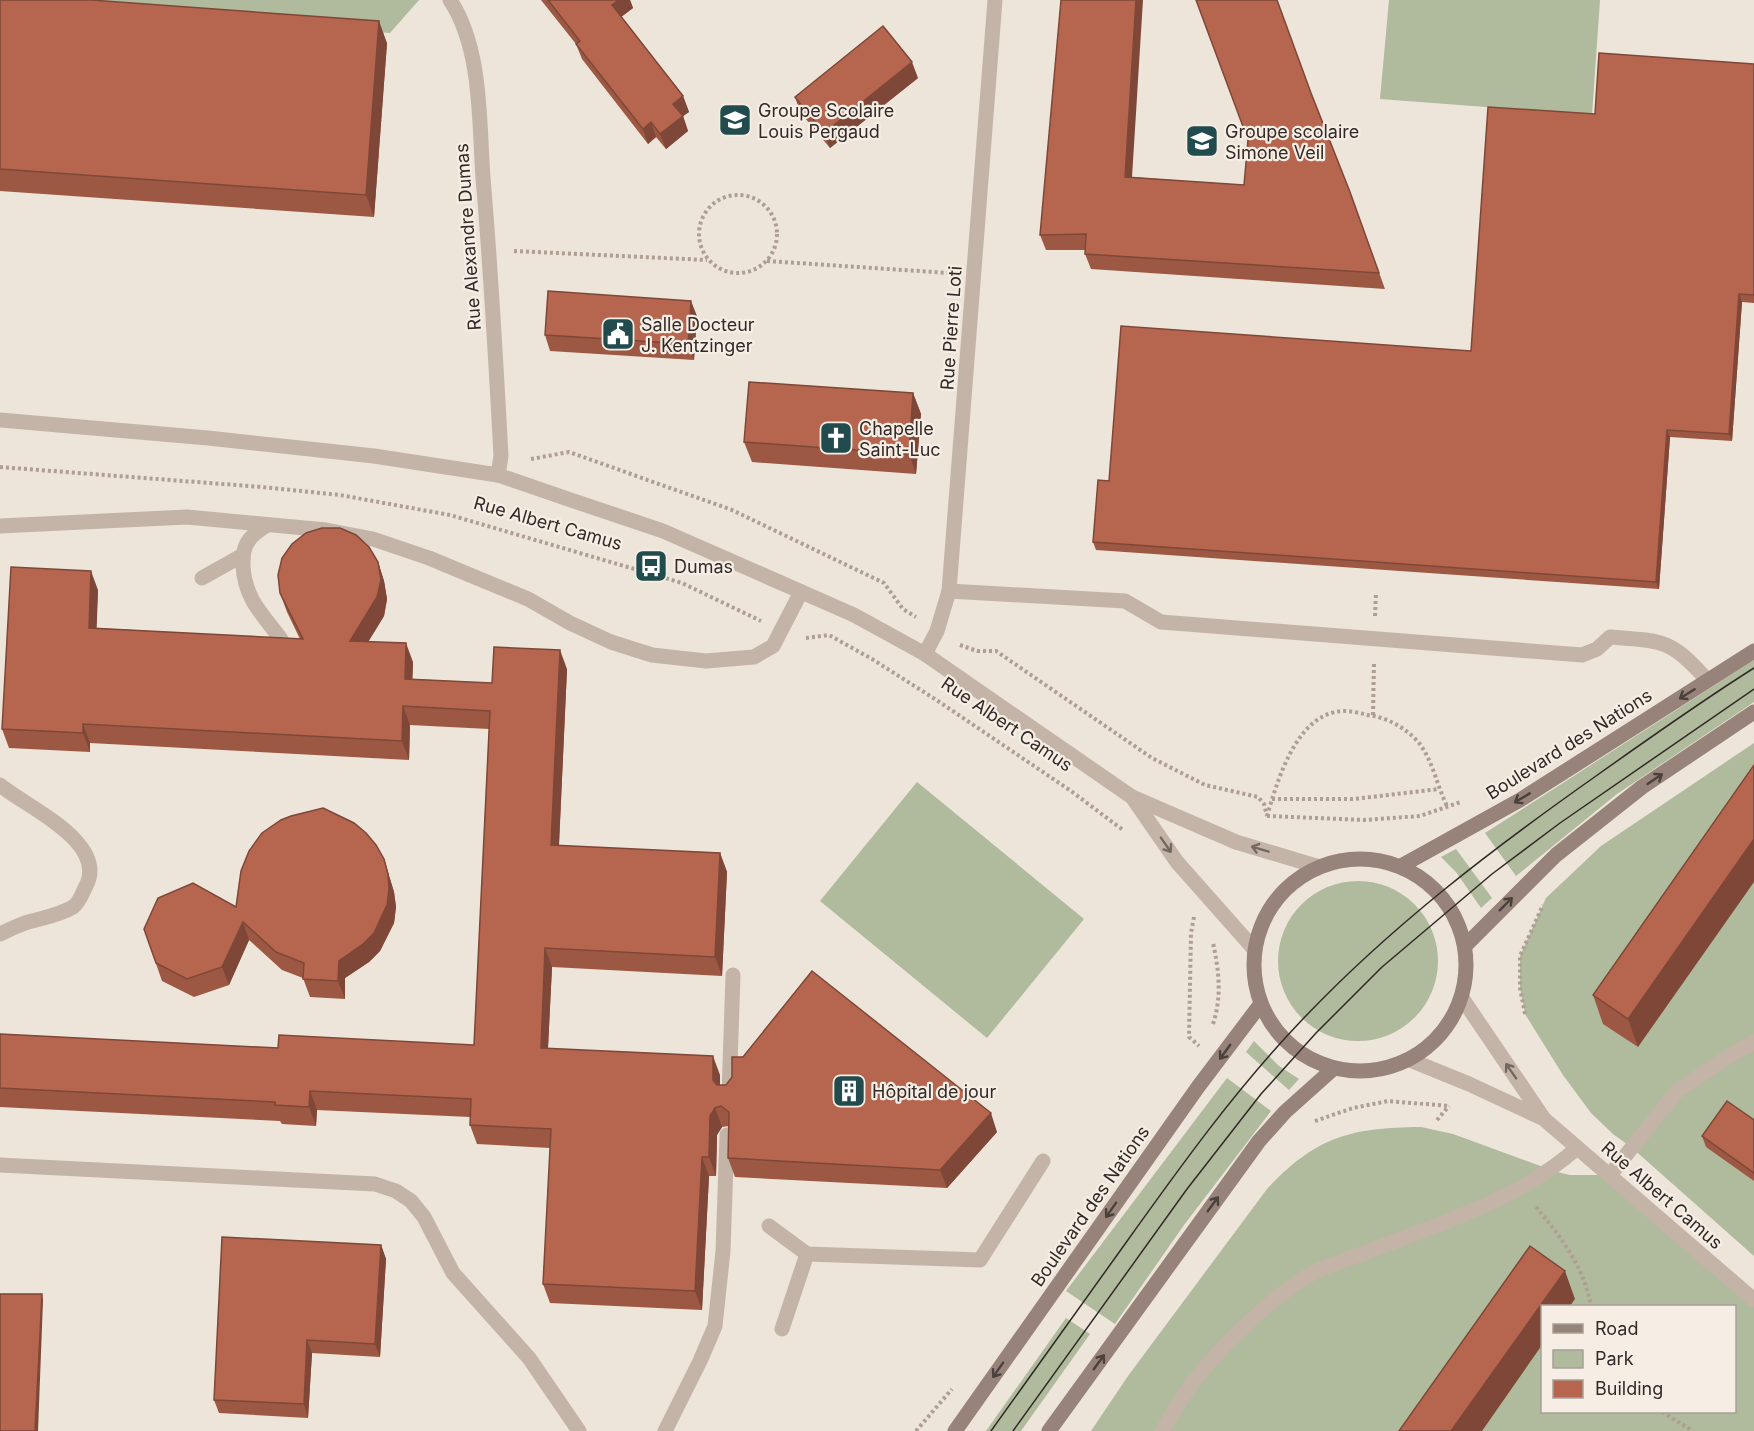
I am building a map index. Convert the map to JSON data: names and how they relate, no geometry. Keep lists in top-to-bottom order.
{
  "streets": {
    "main road": ["Boulevard des Nations"],
    "street": ["Rue Alexandre Dumas", "Rue Pierre Loti", "Rue Albert Camus"]
  },
  "crossings": [
    ["Rue Alexandre Dumas", "Rue Albert Camus"],
    ["Rue Pierre Loti", "Rue Albert Camus"],
    ["Rue Albert Camus", "Boulevard des Nations"]
  ],
  "places": {
    "school or university": ["Groupe Scolaire Louis Pergaud", "Groupe scolaire Simone Veil"],
    "public building": ["Salle Docteur J. Kentzinger"],
    "church": ["Chapelle Saint-Luc"],
    "bus stop": ["Dumas"],
    "building": ["Hôpital de jour"]
  },
  "legend": ["Road", "Park", "Building"]
}
